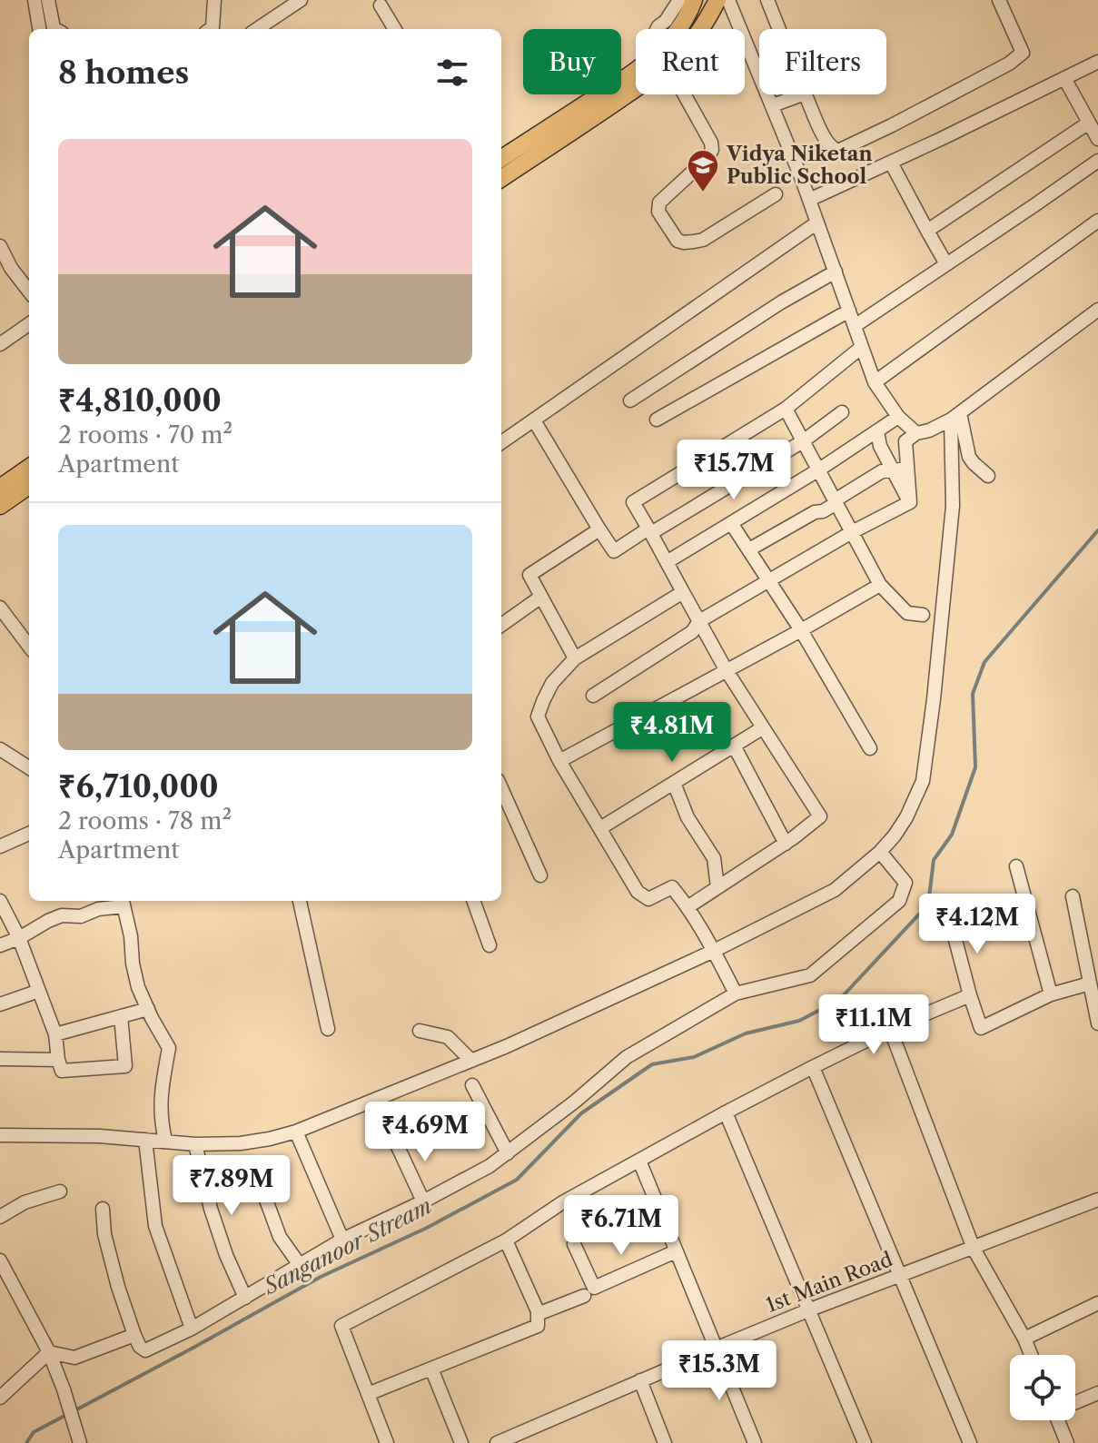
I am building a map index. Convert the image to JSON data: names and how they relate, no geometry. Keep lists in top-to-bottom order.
{
  "streets": {
    "street": ["1st Main Road"]
  },
  "water": ["Sanganoor Stream"],
  "places": {
    "school or university": ["Vidya Niketan Public School"]
  },
  "page": {
    "chip": ["Buy", "Rent", "Filters"],
    "heading": "8 homes",
    "list": [
      {
        "name": "₹4,810,000",
        "note": "2 rooms · 70 m² · Apartment"
      },
      {
        "name": "₹6,710,000",
        "note": "2 rooms · 78 m² · Apartment"
      }
    ],
    "price": [
      "₹15.7M",
      "₹4.81M",
      "₹4.12M",
      "₹11.1M",
      "₹4.69M",
      "₹7.89M",
      "₹6.71M",
      "₹15.3M"
    ]
  }
}
